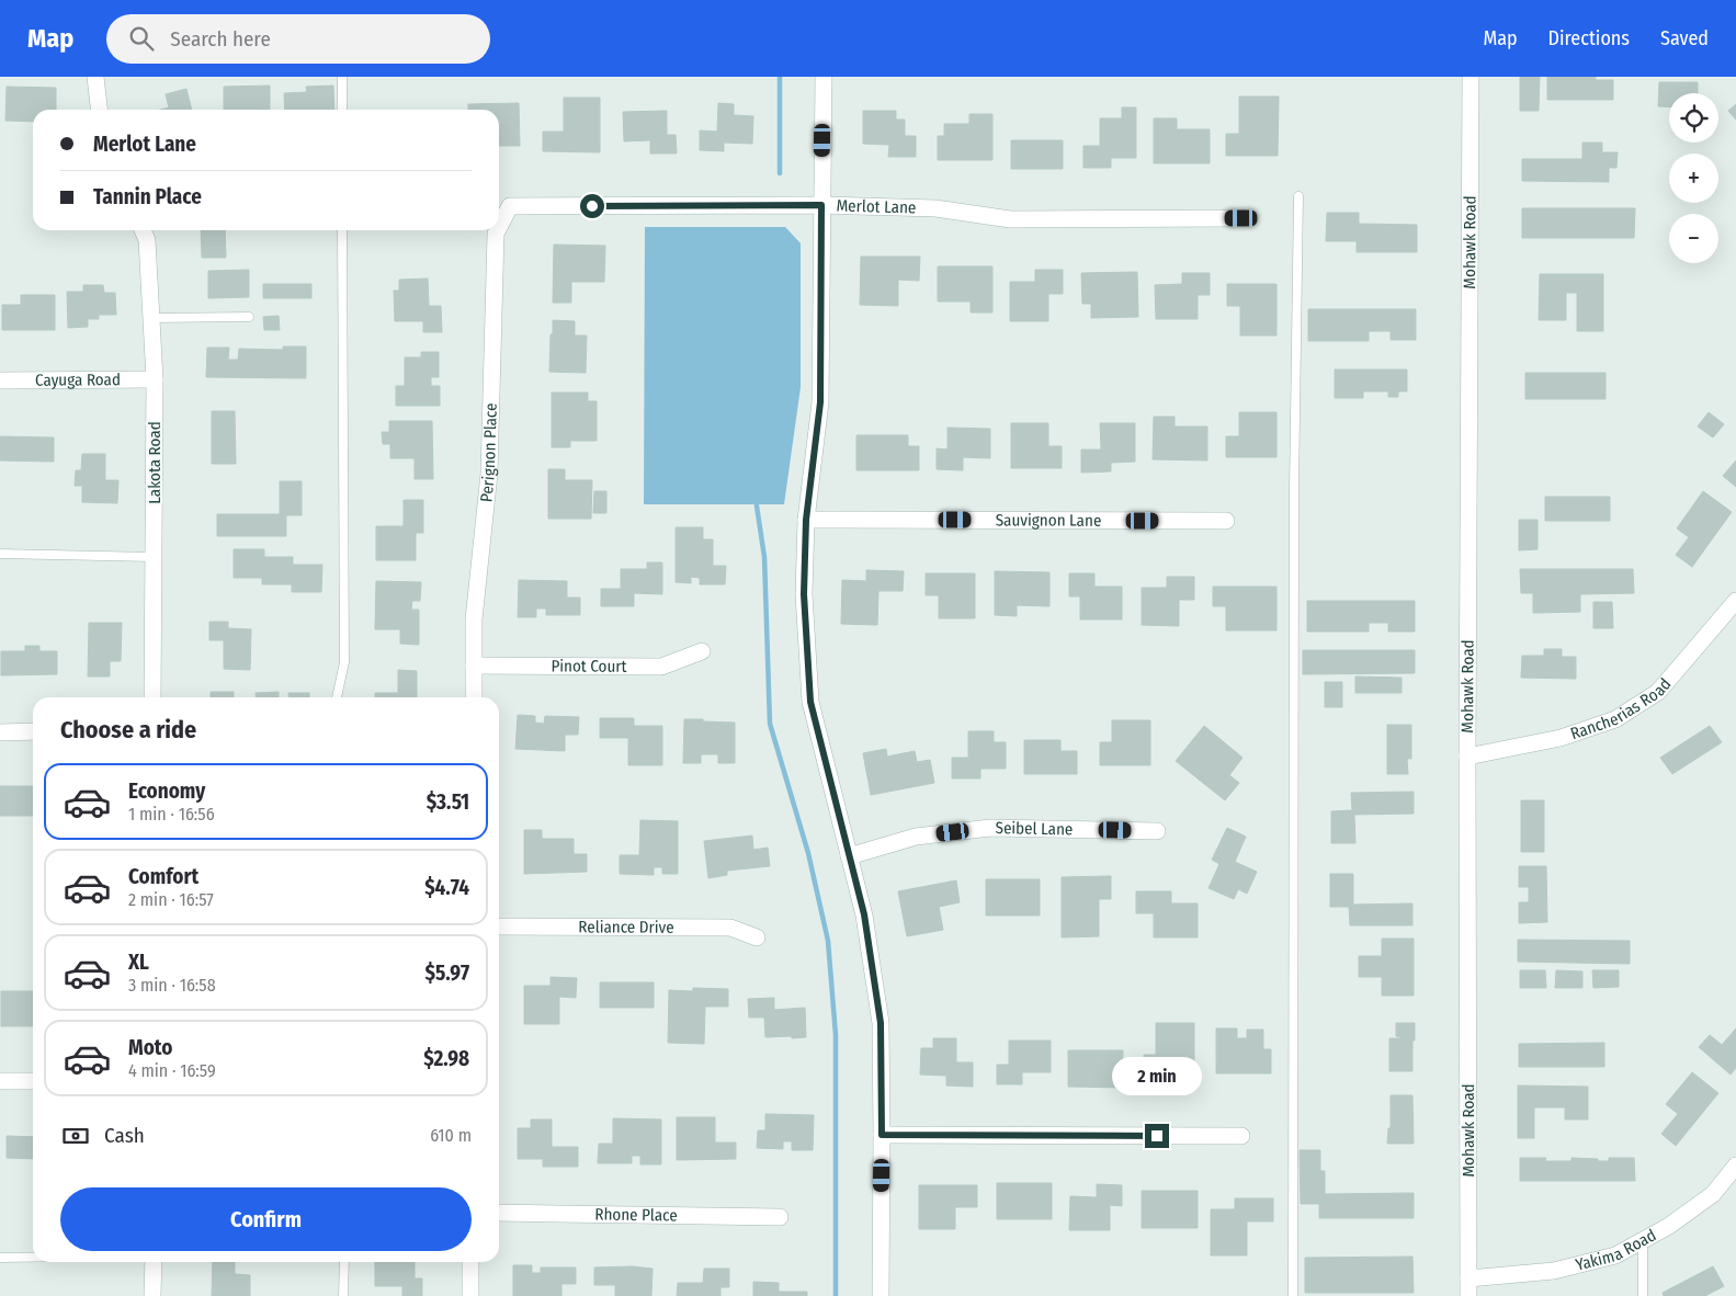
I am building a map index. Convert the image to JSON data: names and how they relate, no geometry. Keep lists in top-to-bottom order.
{
  "streets": {
    "street": [
      "Merlot Lane",
      "Mohawk Road",
      "Cayuga Road",
      "Perignon Place",
      "Lakota Road",
      "Sauvignon Lane",
      "Pinot Court",
      "Rancherias Road",
      "Seibel Lane",
      "Reliance Drive",
      "Rhone Place",
      "Yakima Road"
    ]
  },
  "crossings": [
    ["Merlot Lane", "Perignon Place"],
    ["Mohawk Road", "Rancherias Road"],
    ["Mohawk Road", "Yakima Road"],
    ["Cayuga Road", "Lakota Road"],
    ["Perignon Place", "Pinot Court"]
  ],
  "page": {
    "header": "Map",
    "search": "Search here",
    "nav": ["Map", "Directions", "Saved"],
    "map_buttons": ["+", "−"],
    "banner": ["Merlot Lane", "Tannin Place"],
    "heading": "Choose a ride",
    "list": [
      {
        "name": "Economy",
        "note": "1 min · 16:56",
        "value": "$3.51"
      },
      {
        "name": "Comfort",
        "note": "2 min · 16:57",
        "value": "$4.74"
      },
      {
        "name": "XL",
        "note": "3 min · 16:58",
        "value": "$5.97"
      },
      {
        "name": "Moto",
        "note": "4 min · 16:59",
        "value": "$2.98"
      }
    ],
    "bubble": "2 min",
    "pay": ["Cash", "610 m"],
    "buttons": "Confirm"
  }
}
